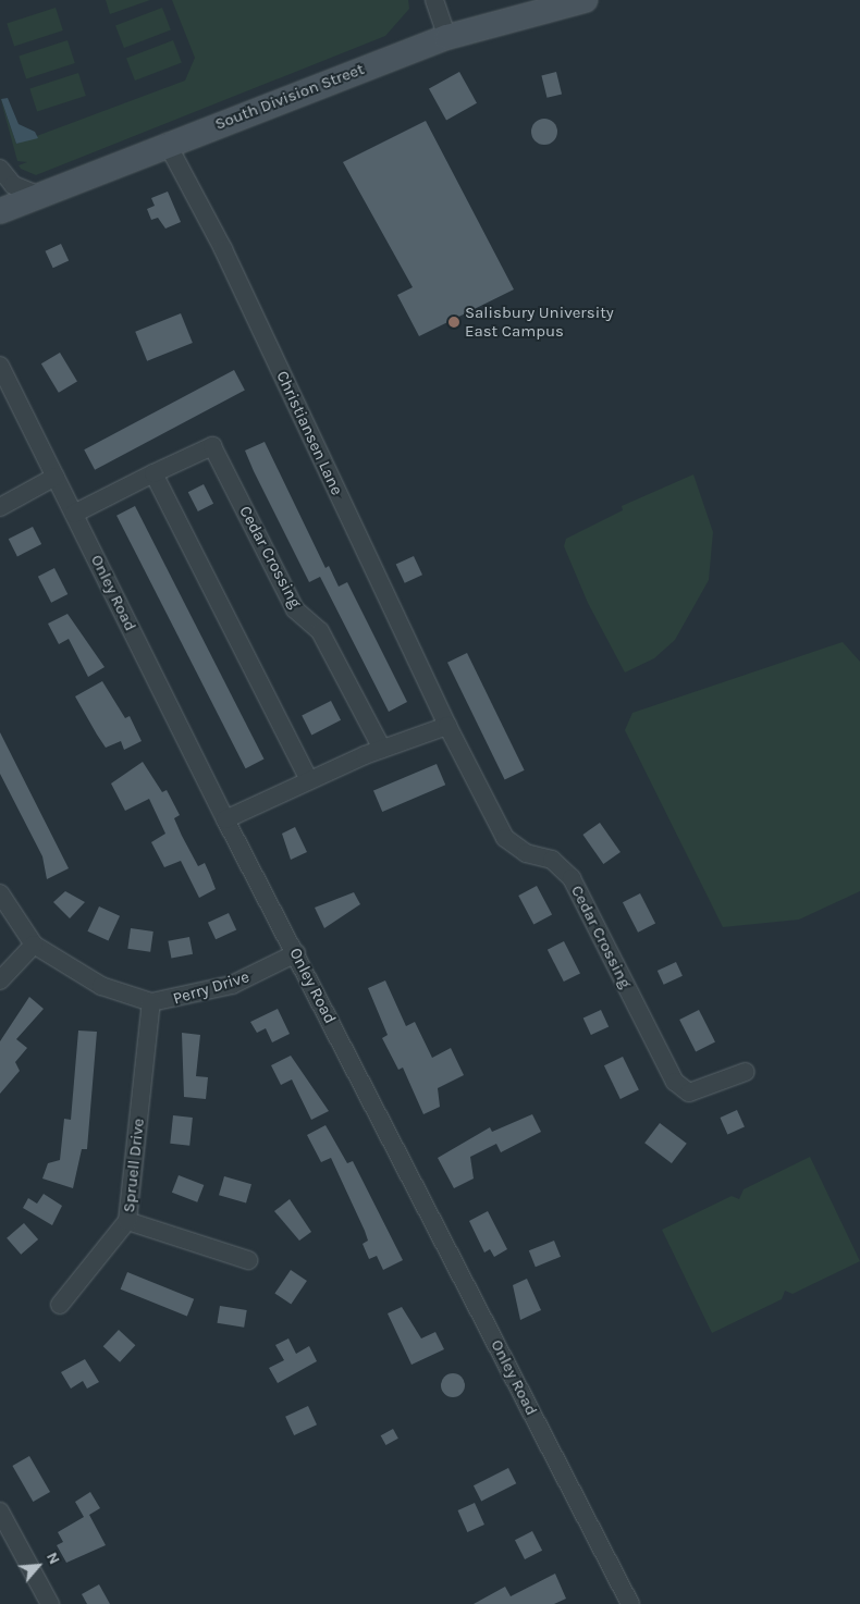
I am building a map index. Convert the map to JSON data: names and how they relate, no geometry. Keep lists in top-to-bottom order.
{
  "streets": {
    "street": [
      "South Division Street",
      "Christiansen Lane",
      "Cedar Crossing",
      "Onley Road",
      "Perry Drive",
      "Spruell Drive"
    ]
  },
  "crossings": [
    ["South Division Street", "Christiansen Lane"],
    ["Christiansen Lane", "Cedar Crossing"],
    ["Cedar Crossing", "Onley Road"],
    ["Onley Road", "Perry Drive"],
    ["Perry Drive", "Spruell Drive"]
  ],
  "places": ["Salisbury University East Campus"],
  "north": "top right"
}
